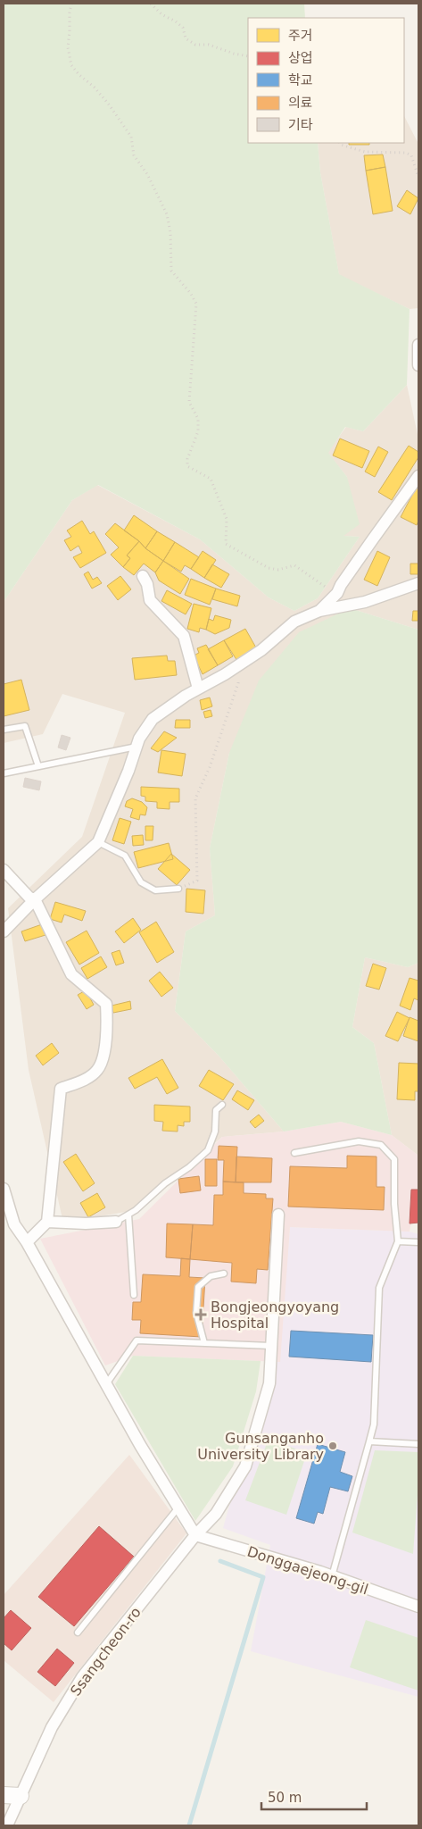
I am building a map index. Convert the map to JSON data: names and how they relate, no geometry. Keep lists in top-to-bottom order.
{
  "streets": {
    "street": ["Donggaejeong-gil", "Ssangcheon-ro"]
  },
  "crossings": [
    ["Donggaejeong-gil", "Ssangcheon-ro"]
  ],
  "places": {
    "health": ["Bongjeongyoyang Hospital"],
    "other": ["Gunsanganho University Library"]
  },
  "legend": [
    "주거",
    "상업",
    "학교",
    "의료",
    "기타"
  ],
  "scale_bar": "50 m"
}
